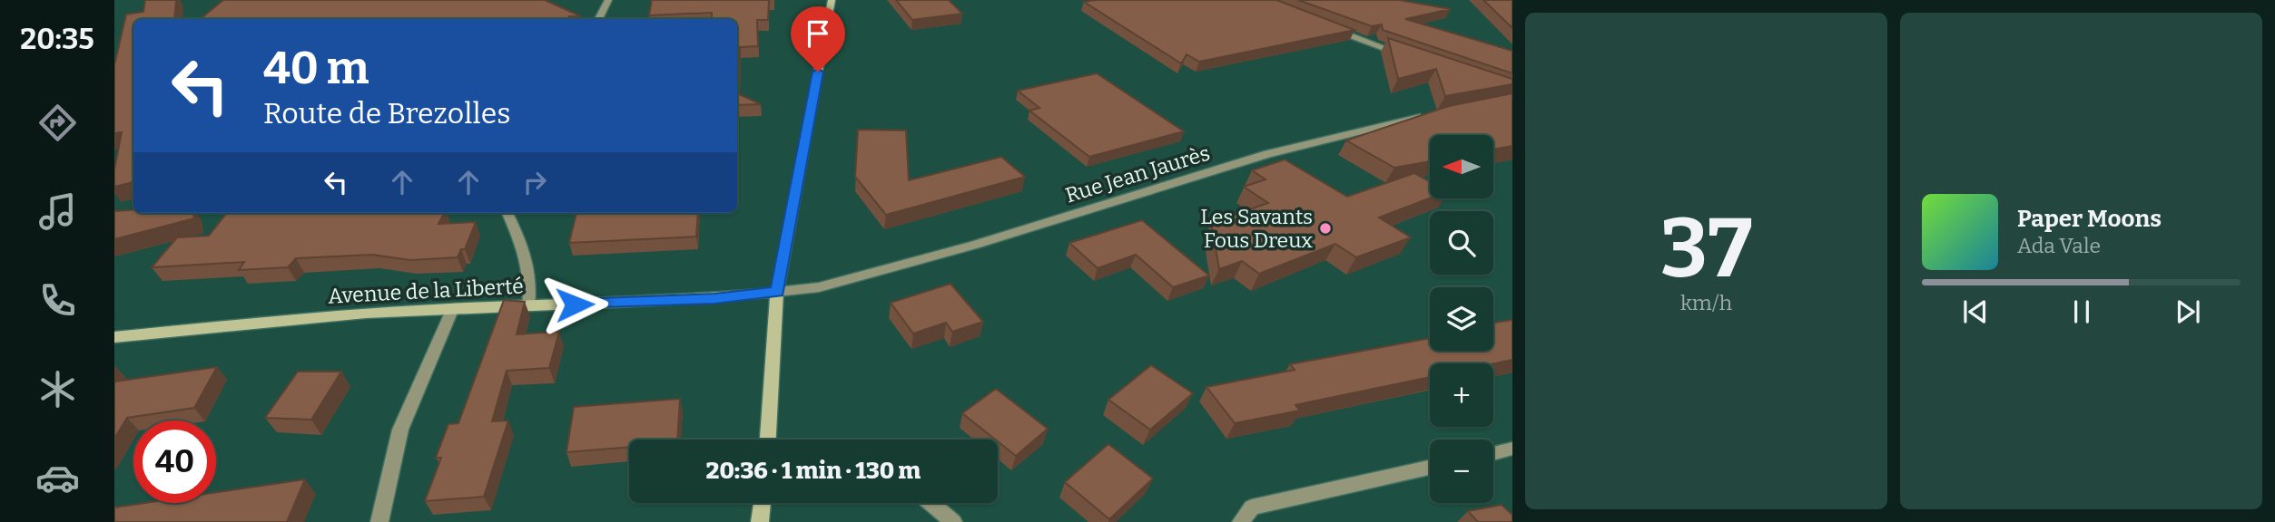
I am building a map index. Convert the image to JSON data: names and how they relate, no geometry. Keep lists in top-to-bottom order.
{
  "streets": {
    "main road": ["Avenue de la Liberté"],
    "street": ["Rue Jean Jaurès"]
  },
  "crossings": [
    ["Rue Jean Jaurès", "Avenue de la Liberté"]
  ],
  "places": ["Les Savants Fous Dreux"],
  "north": "left",
  "page": {
    "tabs": "20:35",
    "tile": ["37", "km/h"],
    "turn": ["40 m", "Route de Brezolles"],
    "map_buttons": ["+", "−"],
    "song": ["Paper Moons", "Ada Vale"],
    "limit": "40",
    "trip": "20:36 · 1 min · 130 m"
  }
}
